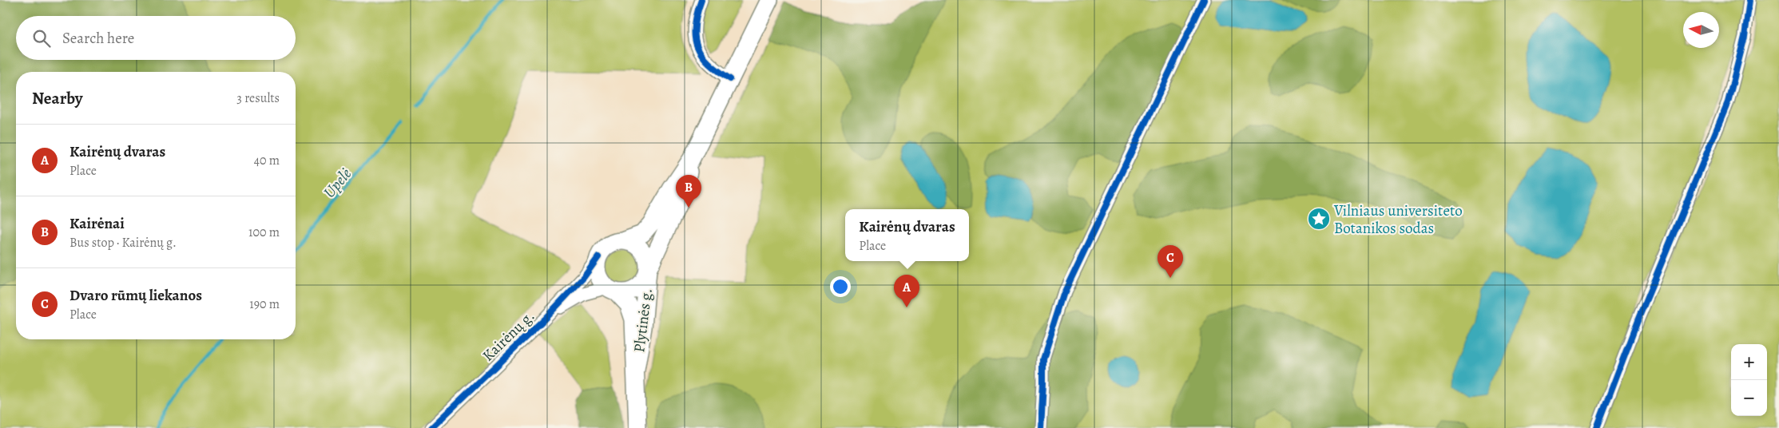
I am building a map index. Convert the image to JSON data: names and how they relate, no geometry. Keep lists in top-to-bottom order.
{
  "streets": {
    "main road": ["Plytinės g."],
    "street": ["Kairėnų g."]
  },
  "crossings": [
    ["Plytinės g.", "Kairėnų g."]
  ],
  "water": ["Upelė"],
  "places": {
    "place": ["Vilniaus universiteto Botanikos sodas"]
  },
  "north": "left",
  "page": {
    "search": "Search here",
    "heading": ["Nearby", "3 results"],
    "list": [
      {
        "mark": "A",
        "name": "Kairėnų dvaras",
        "note": "Place",
        "value": "40 m"
      },
      {
        "mark": "B",
        "name": "Kairėnai",
        "note": "Bus stop · Kairėnų g.",
        "value": "100 m"
      },
      {
        "mark": "C",
        "name": "Dvaro rūmų liekanos",
        "note": "Place",
        "value": "190 m"
      }
    ],
    "pins": ["B", "C", "A"],
    "popup": ["Kairėnų dvaras", "Place"],
    "map_buttons": ["+", "−"]
  }
}
